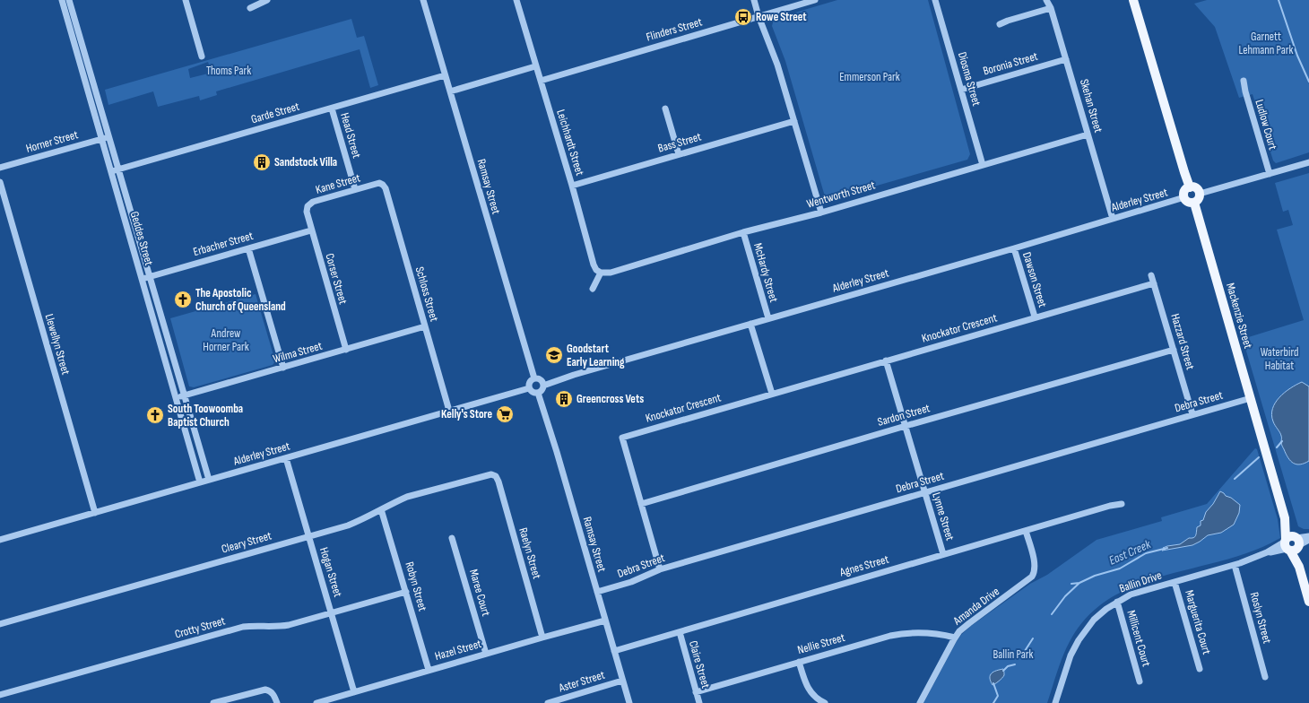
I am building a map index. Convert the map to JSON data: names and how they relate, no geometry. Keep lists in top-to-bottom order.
{
  "streets": {
    "main road": ["Mackenzie Street"],
    "street": [
      "Flinders Street",
      "Boronia Street",
      "Diosma Street",
      "Skehan Street",
      "Garde Street",
      "Ludlow Court",
      "Head Street",
      "Horner Street",
      "Leichhardt Street",
      "Bass Street",
      "Kane Street",
      "Ramsay Street",
      "Wentworth Street",
      "Alderley Street",
      "Geddes Street",
      "Erbacher Street",
      "McHardy Street",
      "Corser Street",
      "Dawson Street",
      "Schloss Street",
      "Knockator Crescent",
      "Hazzard Street",
      "Llewellyn Street",
      "Wilma Street",
      "Debra Street",
      "Sardon Street",
      "Lynne Street",
      "Cleary Street",
      "Raelyn Street",
      "Agnes Street",
      "Hogan Street",
      "Ballin Drive",
      "Robyn Street",
      "Maree Court",
      "Amanda Drive",
      "Roslyn Street",
      "Marguerita Court",
      "Crotty Street",
      "Millicent Court",
      "Nellie Street",
      "Hazel Street",
      "Claire Street",
      "Aster Street"
    ]
  },
  "crossings": [
    ["Flinders Street", "Leichhardt Street"],
    ["Boronia Street", "Diosma Street"],
    ["Boronia Street", "Skehan Street"],
    ["Diosma Street", "Wentworth Street"],
    ["Skehan Street", "Wentworth Street"],
    ["Skehan Street", "Alderley Street"],
    ["Garde Street", "Head Street"],
    ["Garde Street", "Ramsay Street"],
    ["Garde Street", "Geddes Street"],
    ["Head Street", "Kane Street"],
    ["Horner Street", "Geddes Street"],
    ["Leichhardt Street", "Bass Street"],
    ["Leichhardt Street", "Wentworth Street"],
    ["Kane Street", "Corser Street"],
    ["Kane Street", "Schloss Street"],
    ["Ramsay Street", "Alderley Street"],
    ["Ramsay Street", "Debra Street"],
    ["Ramsay Street", "Agnes Street"],
    ["Ramsay Street", "Hazel Street"],
    ["Ramsay Street", "Aster Street"],
    ["Wentworth Street", "McHardy Street"],
    ["Alderley Street", "Geddes Street"],
    ["Alderley Street", "McHardy Street"],
    ["Alderley Street", "Dawson Street"],
    ["Alderley Street", "Schloss Street"],
    ["Alderley Street", "Mackenzie Street"],
    ["Alderley Street", "Llewellyn Street"],
    ["Alderley Street", "Hogan Street"],
    ["Geddes Street", "Erbacher Street"],
    ["Geddes Street", "Wilma Street"],
    ["Erbacher Street", "Corser Street"],
    ["Corser Street", "Wilma Street"],
    ["Dawson Street", "Knockator Crescent"],
    ["Schloss Street", "Wilma Street"],
    ["Mackenzie Street", "Debra Street"],
    ["Mackenzie Street", "Ballin Drive"],
    ["Knockator Crescent", "Hazzard Street"],
    ["Knockator Crescent", "Debra Street"],
    ["Knockator Crescent", "Sardon Street"],
    ["Knockator Crescent", "Lynne Street"],
    ["Hazzard Street", "Debra Street"],
    ["Hazzard Street", "Sardon Street"],
    ["Debra Street", "Lynne Street"],
    ["Sardon Street", "Lynne Street"],
    ["Lynne Street", "Agnes Street"],
    ["Cleary Street", "Raelyn Street"],
    ["Cleary Street", "Hogan Street"],
    ["Cleary Street", "Robyn Street"],
    ["Raelyn Street", "Hazel Street"],
    ["Agnes Street", "Amanda Drive"],
    ["Agnes Street", "Claire Street"],
    ["Hogan Street", "Crotty Street"],
    ["Hogan Street", "Hazel Street"],
    ["Ballin Drive", "Roslyn Street"],
    ["Ballin Drive", "Marguerita Court"],
    ["Ballin Drive", "Millicent Court"],
    ["Robyn Street", "Crotty Street"],
    ["Robyn Street", "Hazel Street"],
    ["Maree Court", "Hazel Street"],
    ["Amanda Drive", "Nellie Street"],
    ["Nellie Street", "Claire Street"]
  ],
  "water": ["East Creek"],
  "parks": [
    "Garnett Lehmann Park",
    "Thoms Park",
    "Emmerson Park",
    "Andrew Horner Park",
    "Waterbird Habitat",
    "Ballin Park"
  ],
  "places": {
    "bus stop": ["Rowe Street"],
    "building": ["Sandstock Villa", "Greencross Vets"],
    "church": ["The Apostolic Church of Queensland", "South Toowoomba Baptist Church"],
    "school or university": ["Goodstart Early Learning"],
    "supermarket": ["Kelly's Store"]
  }
}
